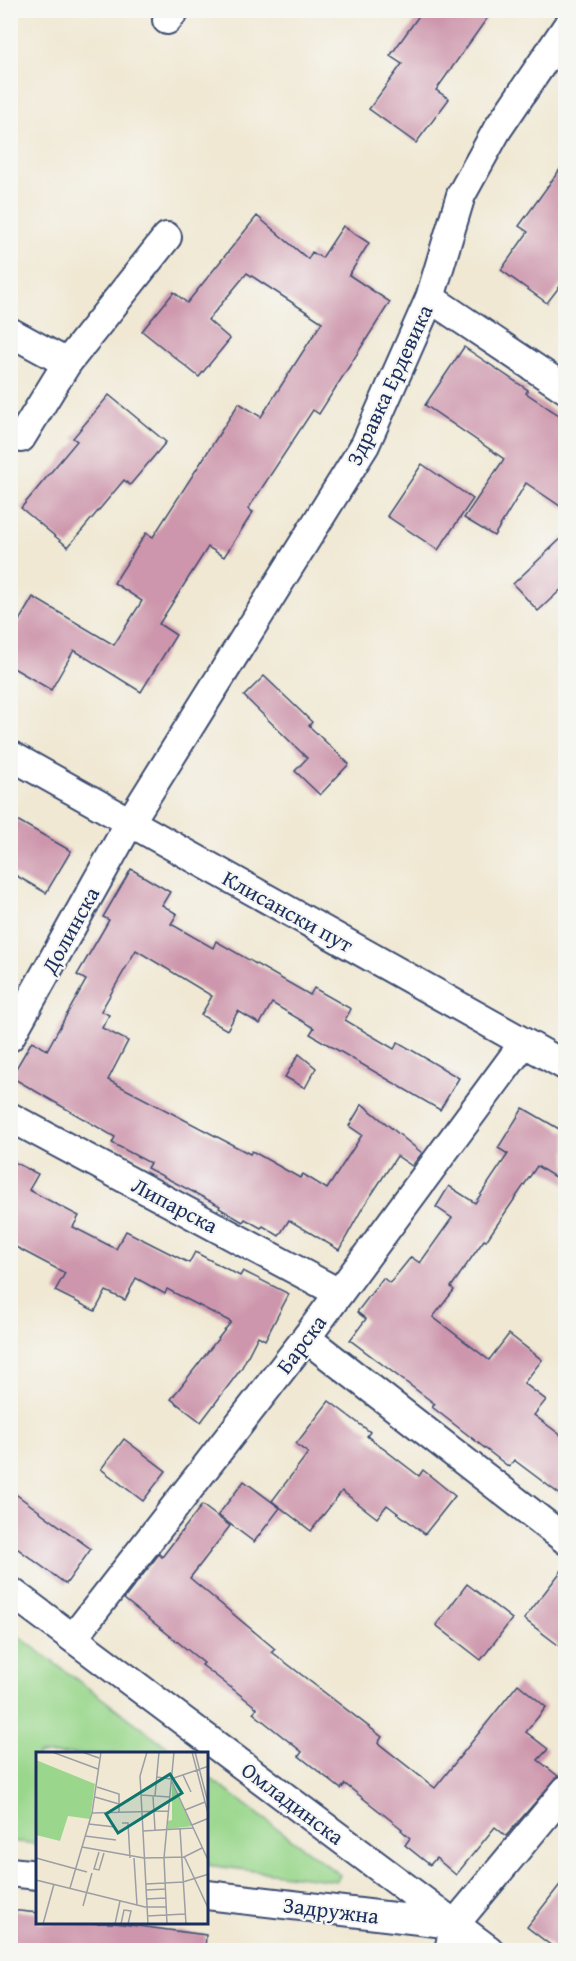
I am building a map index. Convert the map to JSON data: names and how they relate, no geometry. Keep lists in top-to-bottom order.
{
  "streets": {
    "street": [
      "Здравка Ердевика",
      "Клисански пут",
      "Долинска",
      "Липарска",
      "Барска",
      "Омладинска",
      "Задружна"
    ]
  },
  "crossings": [
    ["Здравка Ердевика", "Клисански пут"],
    ["Здравка Ердевика", "Долинска"],
    ["Клисански пут", "Долинска"],
    ["Клисански пут", "Барска"],
    ["Липарска", "Барска"],
    ["Барска", "Омладинска"],
    ["Омладинска", "Задружна"]
  ]
}
